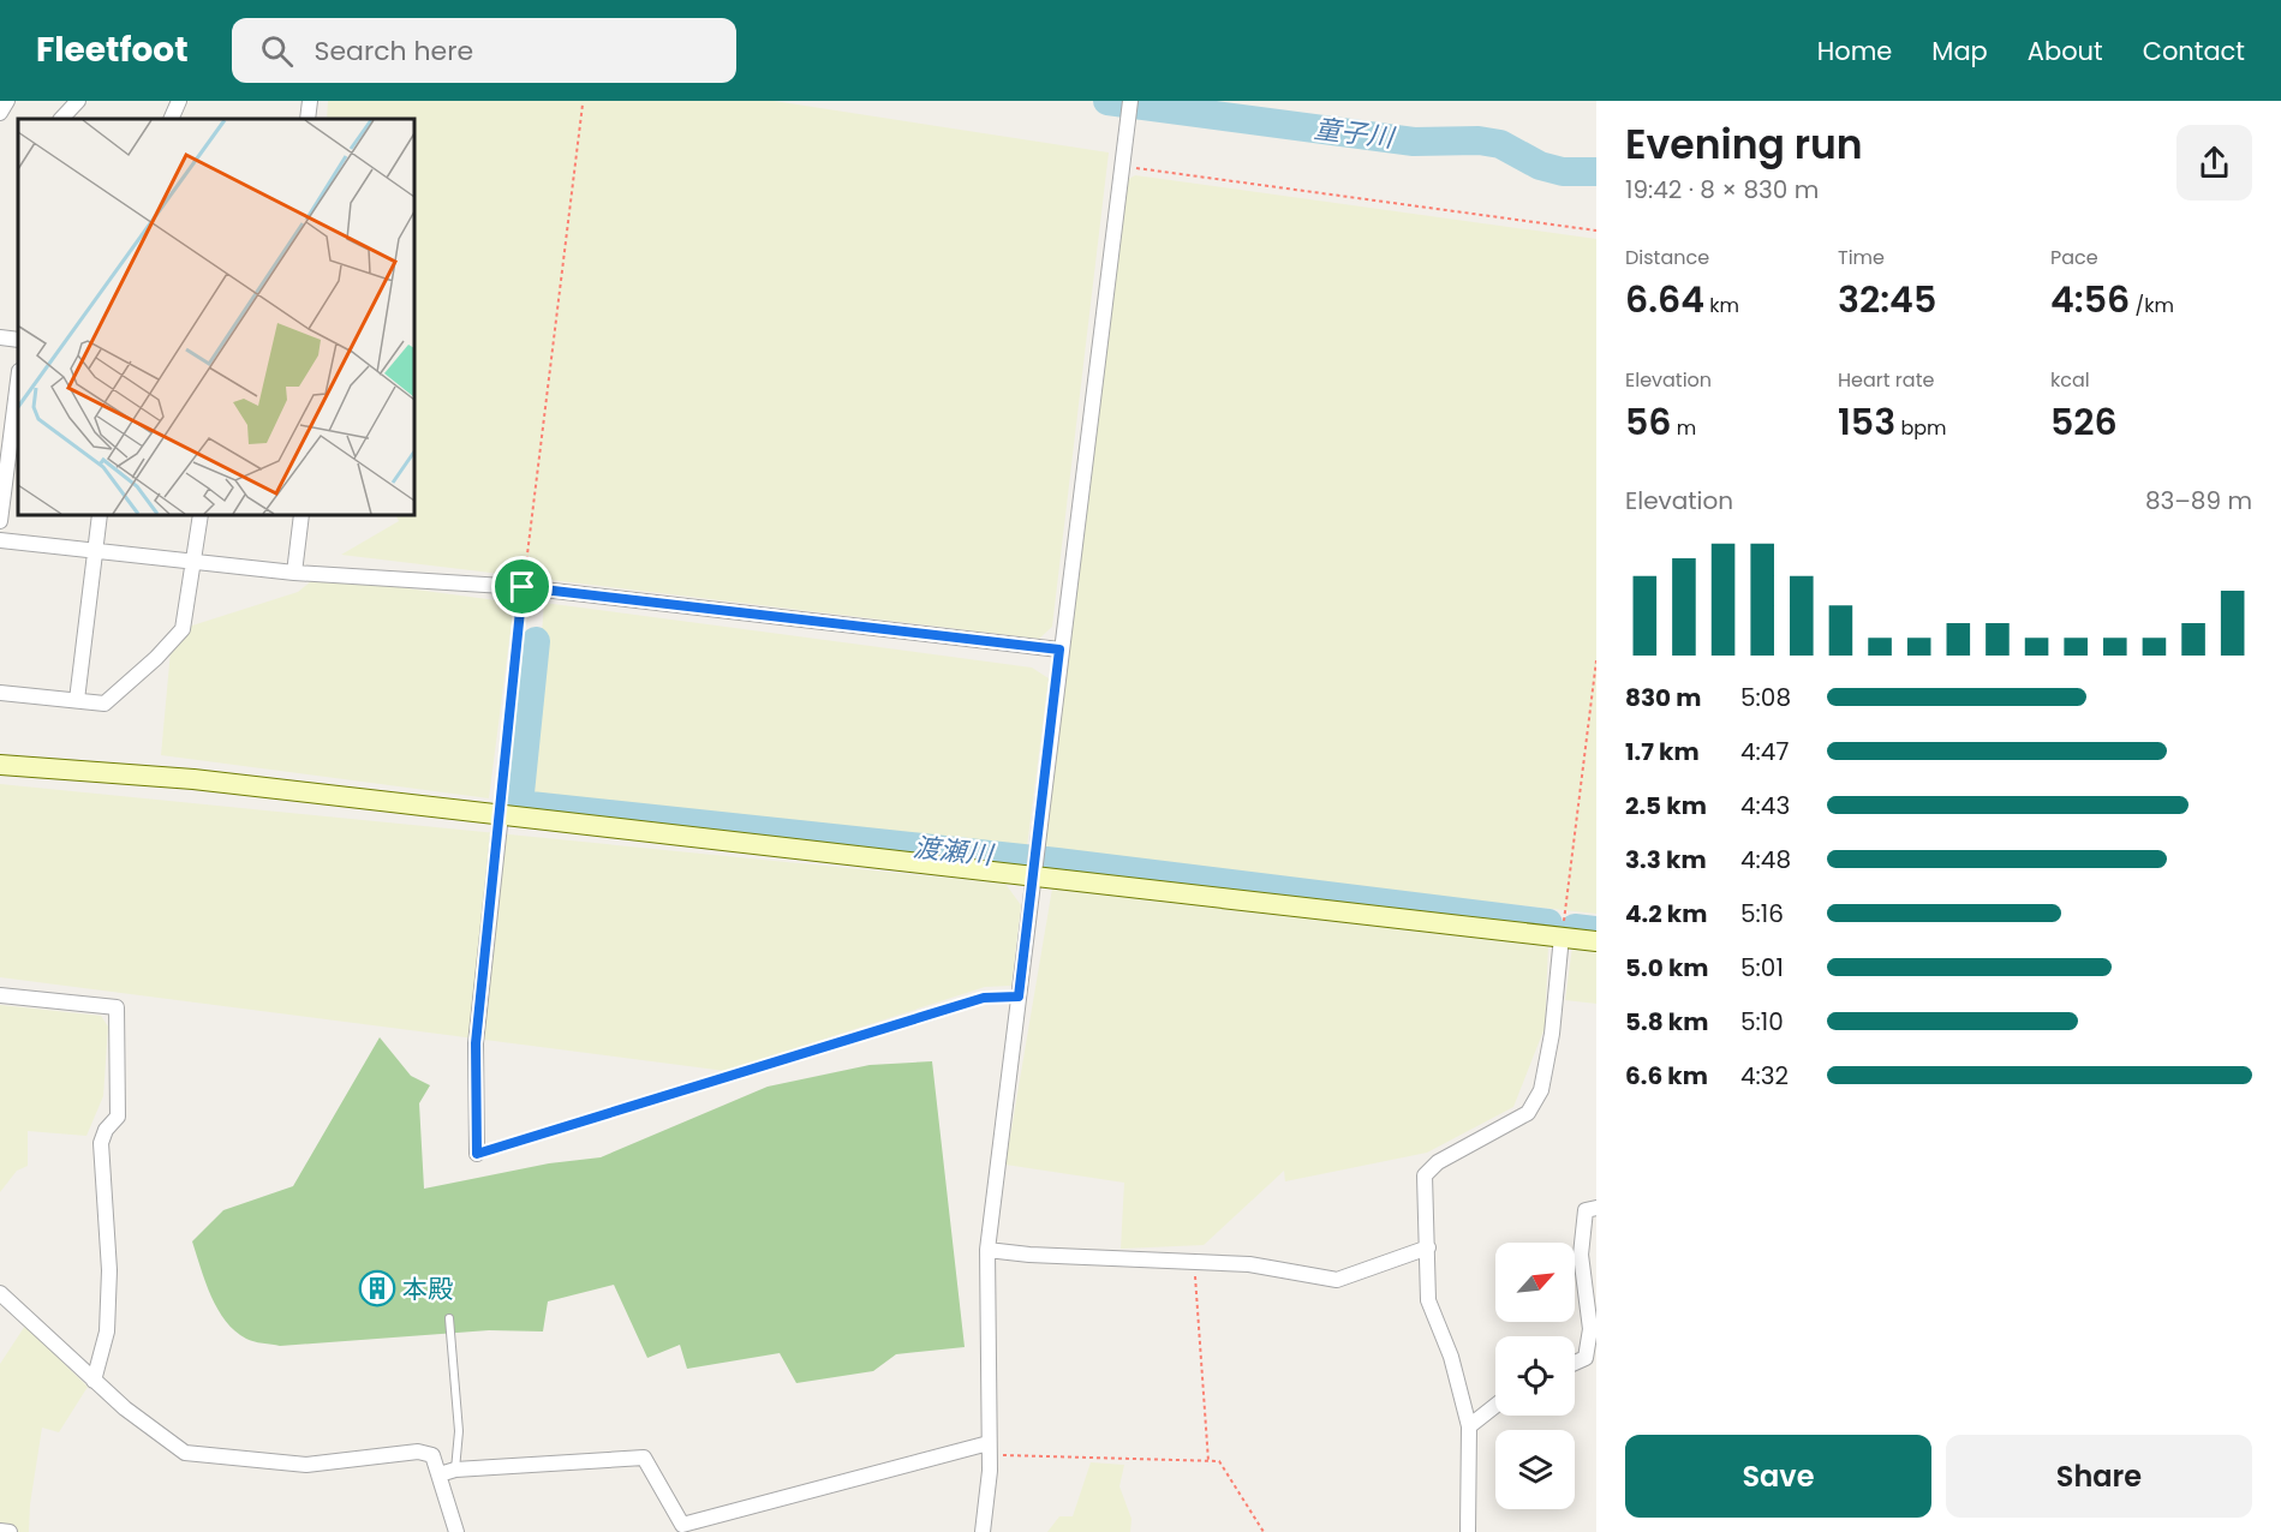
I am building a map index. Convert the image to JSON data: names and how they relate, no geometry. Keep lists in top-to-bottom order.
{
  "water": ["童子川", "渡瀬川"],
  "places": {
    "building": ["本殿"]
  },
  "north": "top right",
  "page": {
    "header": "Fleetfoot",
    "search": "Search here",
    "nav": [
      "Home",
      "Map",
      "About",
      "Contact"
    ],
    "heading": ["Evening run", "19:42 · 8 × 830 m"],
    "stats": [
      ["Distance", "6.64 km"],
      ["Time", "32:45"],
      ["Pace", "4:56 /km"],
      ["Elevation", "56 m"],
      ["Heart rate", "153 bpm"],
      ["kcal", "526"]
    ],
    "chart": ["Elevation", "83–89 m"],
    "list": [
      {
        "name": "830 m",
        "note": "5:08"
      },
      {
        "name": "1.7 km",
        "note": "4:47"
      },
      {
        "name": "2.5 km",
        "note": "4:43"
      },
      {
        "name": "3.3 km",
        "note": "4:48"
      },
      {
        "name": "4.2 km",
        "note": "5:16"
      },
      {
        "name": "5.0 km",
        "note": "5:01"
      },
      {
        "name": "5.8 km",
        "note": "5:10"
      },
      {
        "name": "6.6 km",
        "note": "4:32"
      }
    ],
    "buttons": ["Save", "Share"]
  }
}
